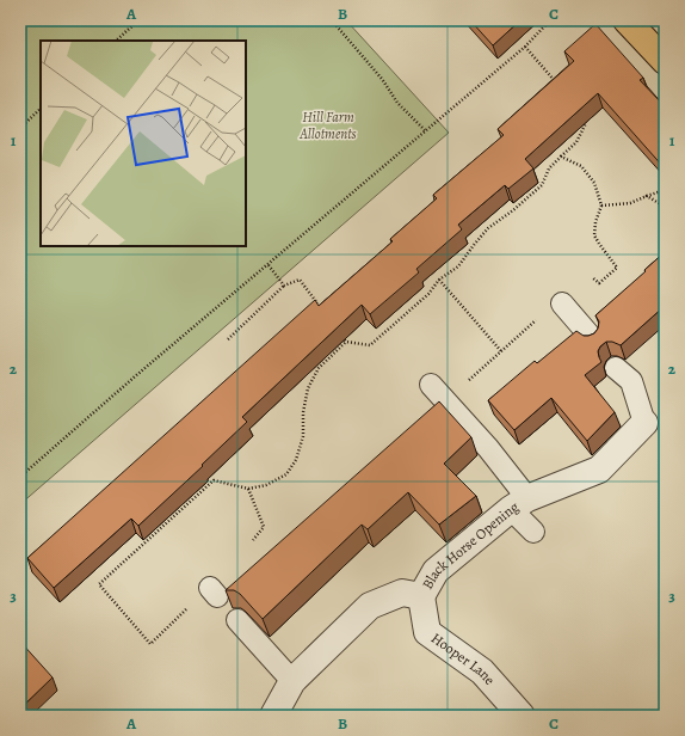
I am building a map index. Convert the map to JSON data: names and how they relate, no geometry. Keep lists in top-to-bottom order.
{
  "streets": {
    "street": ["Black Horse Opening", "Hooper Lane"]
  },
  "crossings": [
    ["Black Horse Opening", "Hooper Lane"]
  ],
  "parks": ["Hill Farm Allotments"],
  "grid": {
    "columns": ["A", "B", "C"],
    "rows": ["1", "2", "3"]
  }
}
